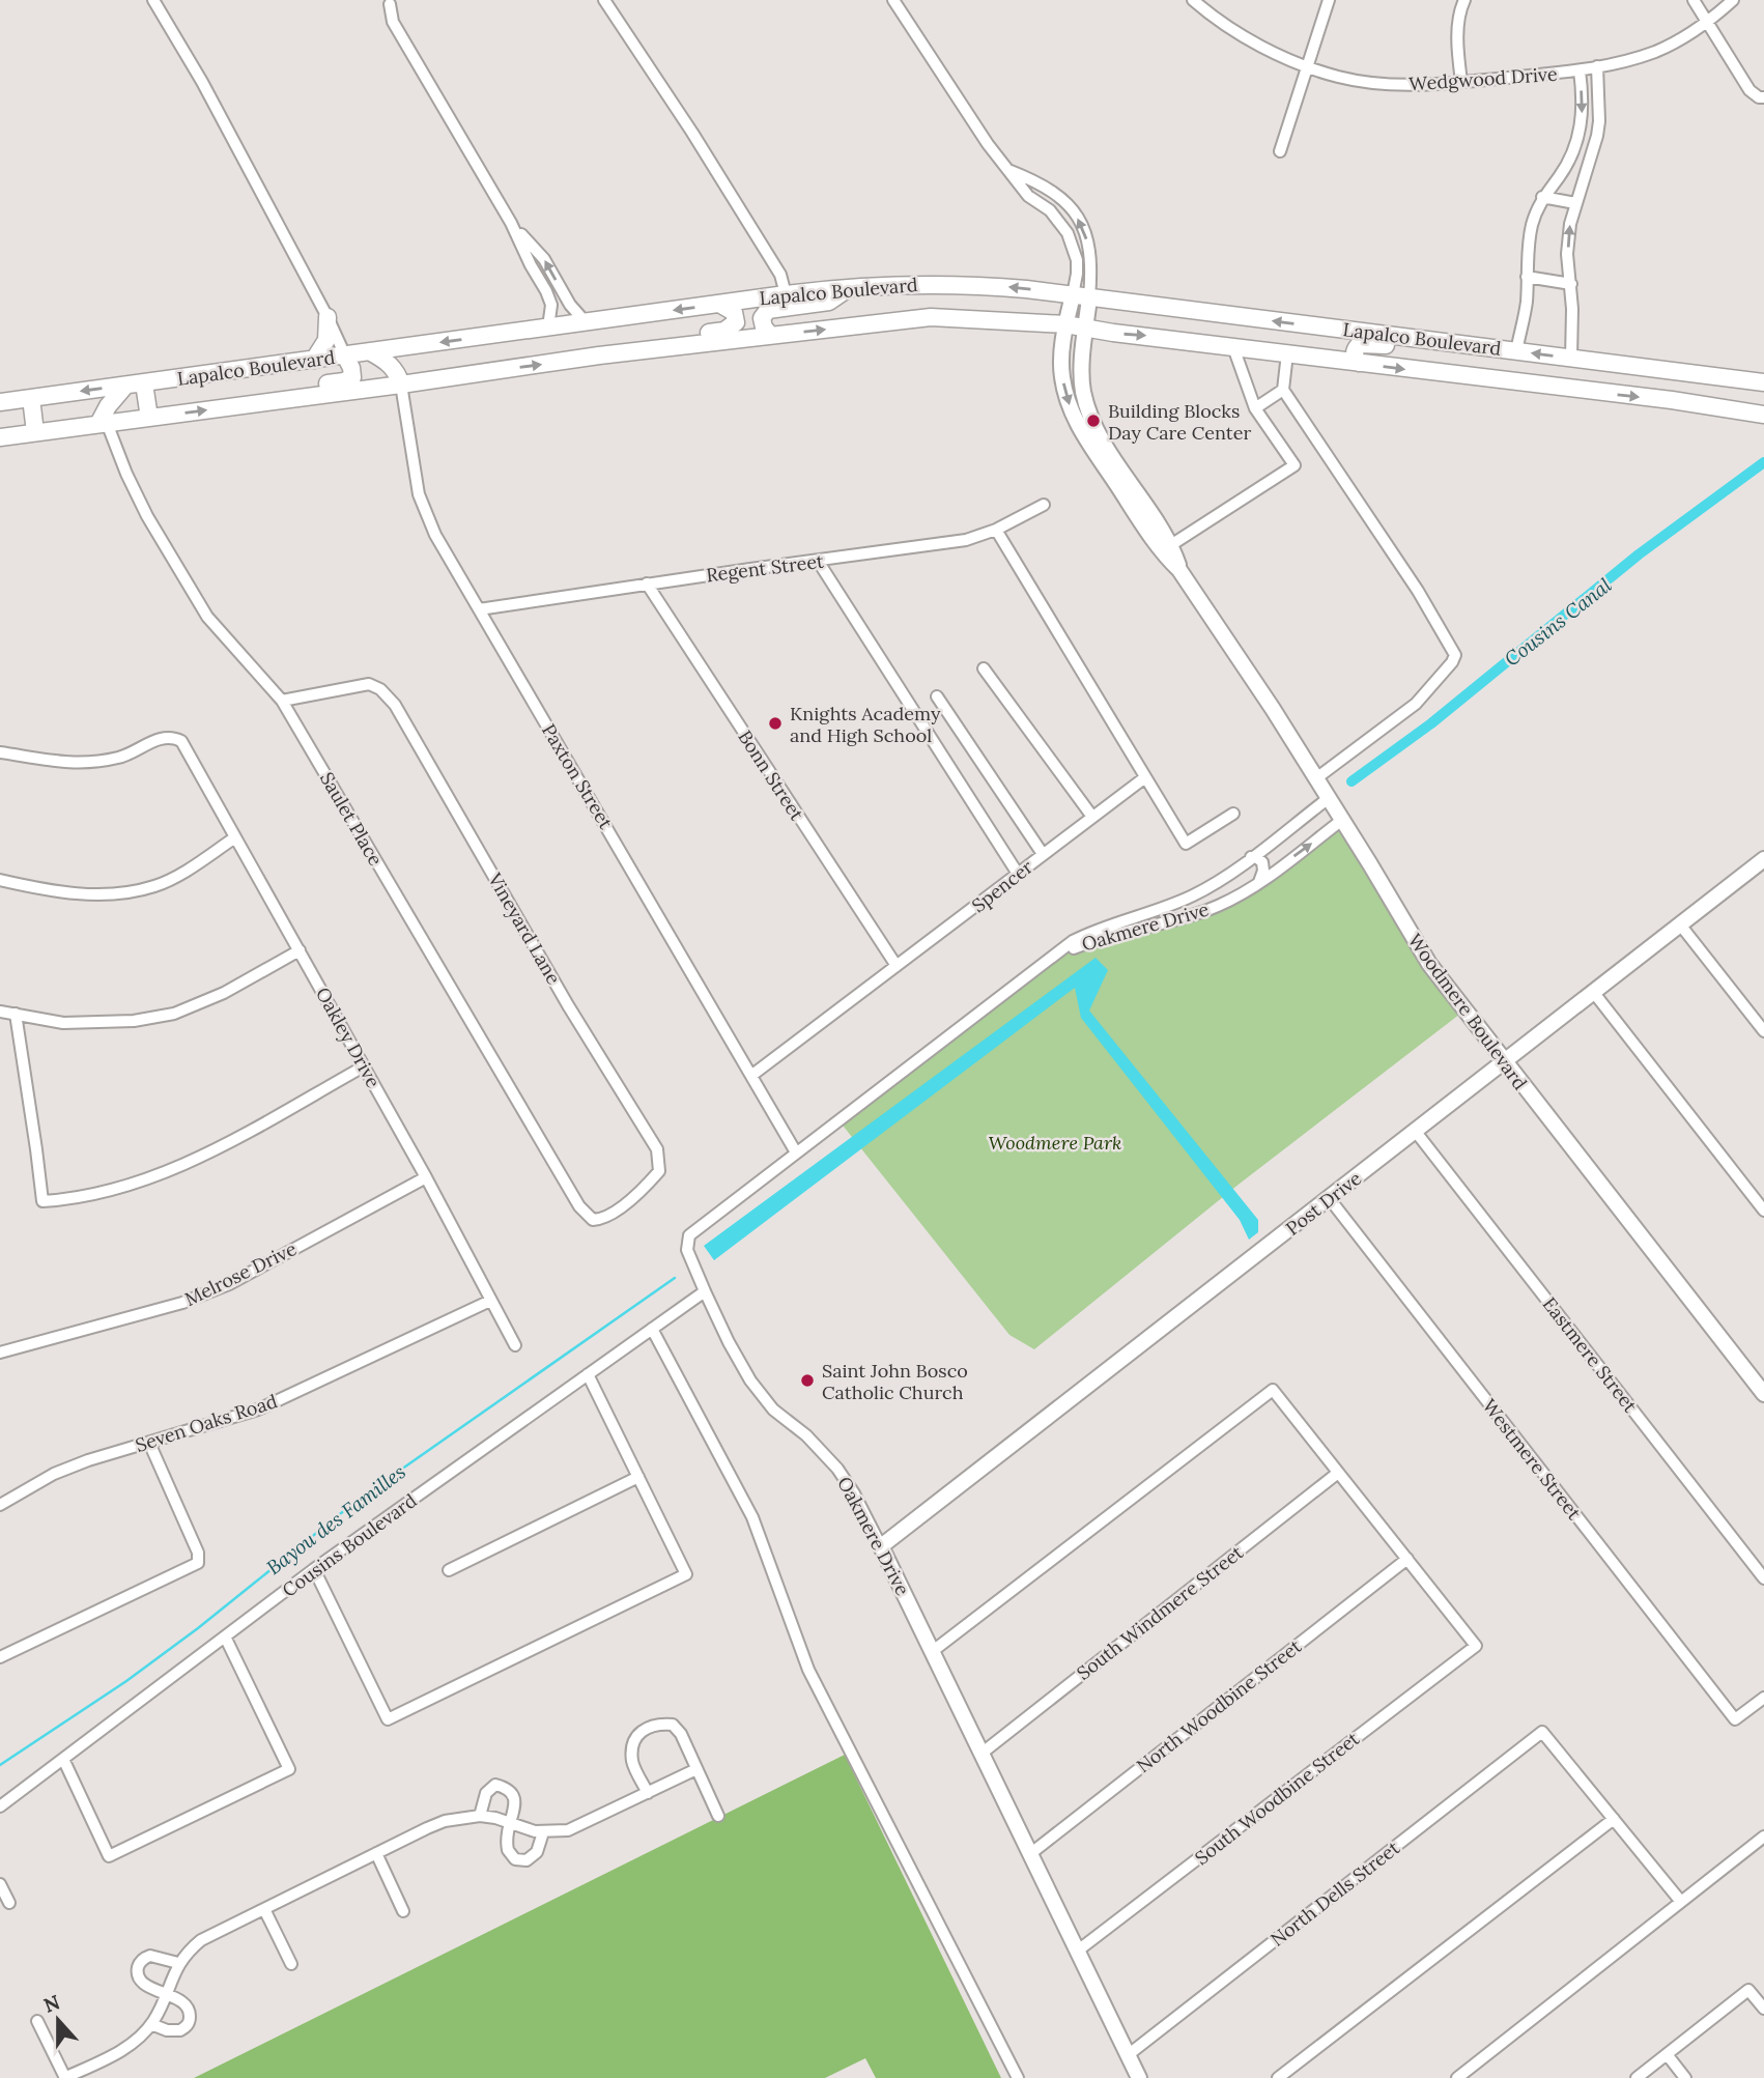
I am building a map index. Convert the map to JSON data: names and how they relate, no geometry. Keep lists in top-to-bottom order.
{
  "streets": {
    "main road": ["Lapalco Boulevard"],
    "street": [
      "Wedgwood Drive",
      "Regent Street",
      "Bonn Street",
      "Paxton Street",
      "Saulet Place",
      "Spencer",
      "Oakmere Drive",
      "Vineyard Lane",
      "Woodmere Boulevard",
      "Oakley Drive",
      "Post Drive",
      "Melrose Drive",
      "Eastmere Street",
      "Seven Oaks Road",
      "Westmere Street",
      "Cousins Boulevard",
      "South Windmere Street",
      "North Woodbine Street",
      "South Woodbine Street",
      "North Dells Street"
    ]
  },
  "crossings": [
    ["Lapalco Boulevard", "Paxton Street"],
    ["Lapalco Boulevard", "Saulet Place"],
    ["Lapalco Boulevard", "Woodmere Boulevard"],
    ["Regent Street", "Bonn Street"],
    ["Regent Street", "Paxton Street"],
    ["Bonn Street", "Spencer"],
    ["Paxton Street", "Spencer"],
    ["Paxton Street", "Oakmere Drive"],
    ["Saulet Place", "Vineyard Lane"],
    ["Oakmere Drive", "Woodmere Boulevard"],
    ["Oakmere Drive", "Post Drive"],
    ["Oakmere Drive", "Cousins Boulevard"],
    ["Oakmere Drive", "South Windmere Street"],
    ["Oakmere Drive", "North Woodbine Street"],
    ["Oakmere Drive", "South Woodbine Street"],
    ["Oakmere Drive", "North Dells Street"],
    ["Woodmere Boulevard", "Post Drive"],
    ["Oakley Drive", "Melrose Drive"],
    ["Oakley Drive", "Seven Oaks Road"],
    ["Post Drive", "Eastmere Street"],
    ["Post Drive", "Westmere Street"],
    ["North Woodbine Street", "South Woodbine Street"]
  ],
  "water": ["Cousins Canal", "Bayou des Familles"],
  "parks": ["Woodmere Park"],
  "places": ["Building Blocks Day Care Center", "Knights Academy and High School", "Saint John Bosco Catholic Church"],
  "north": "top"
}
